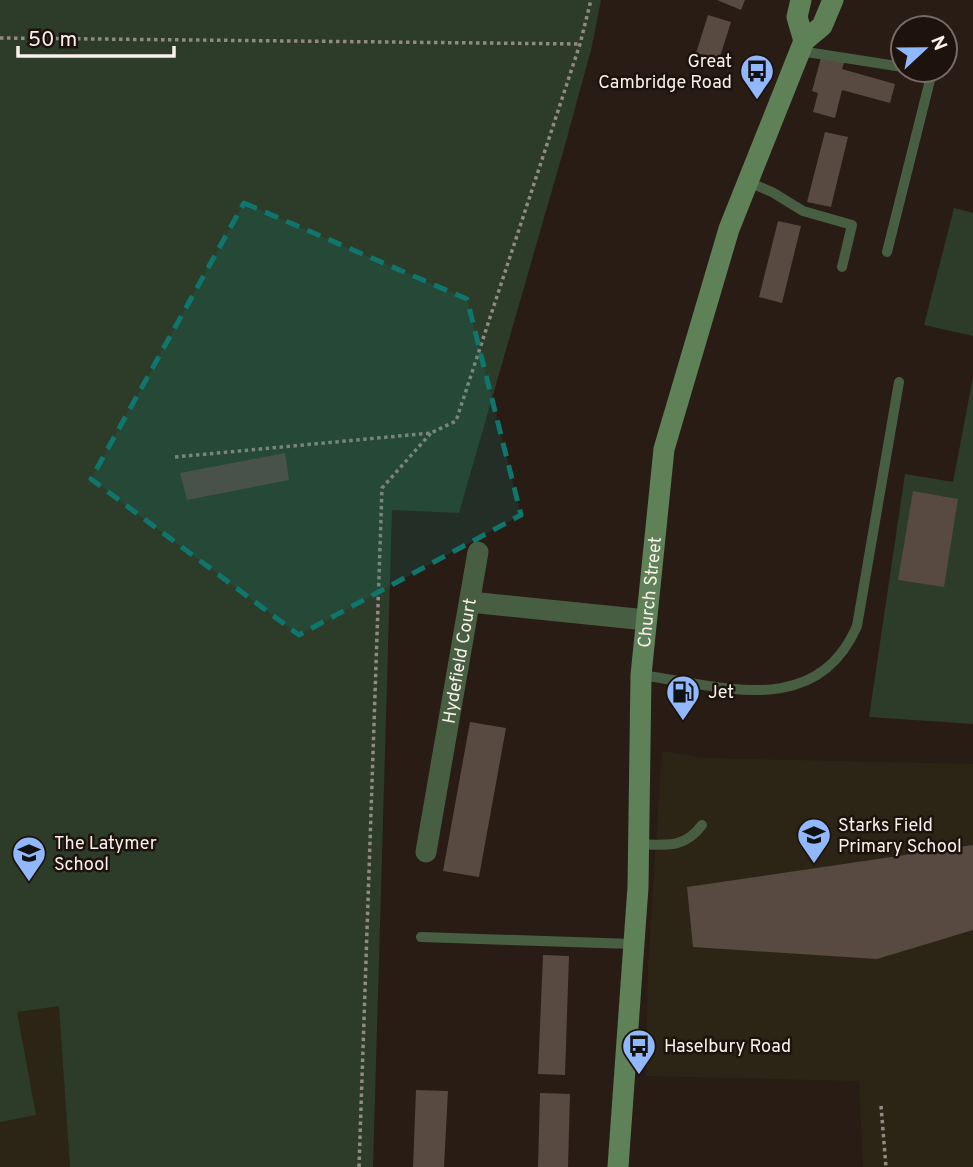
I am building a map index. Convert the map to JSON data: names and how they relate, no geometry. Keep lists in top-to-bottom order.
{
  "streets": {
    "main road": ["Church Street"],
    "street": ["Hydefield Court"]
  },
  "crossings": [
    ["Church Street", "Hydefield Court"]
  ],
  "places": {
    "bus stop": ["Great Cambridge Road", "Haselbury Road"],
    "fuel station": ["Jet"],
    "school or university": ["Starks Field Primary School", "The Latymer School"]
  },
  "scale_bar": "50 m",
  "north": "right"
}
